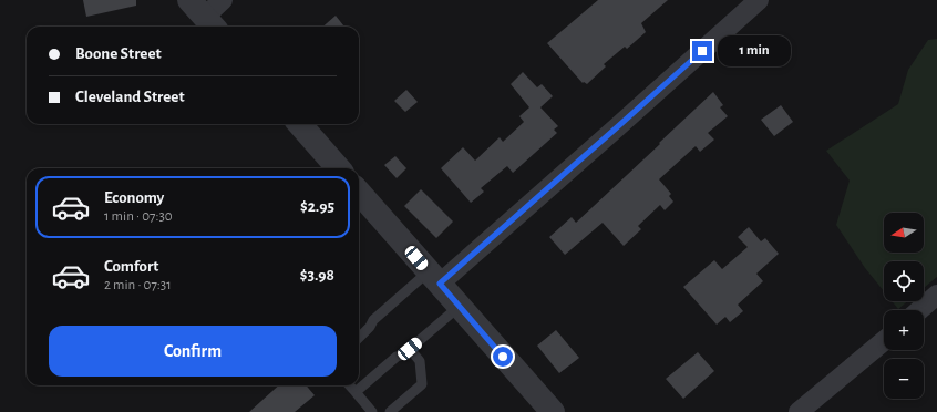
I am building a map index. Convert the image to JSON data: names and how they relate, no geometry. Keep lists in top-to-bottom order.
{
  "north": "left",
  "page": {
    "banner": ["Boone Street", "Cleveland Street"],
    "bubble": "1 min",
    "list": [
      {
        "name": "Economy",
        "note": "1 min · 07:30",
        "value": "$2.95"
      },
      {
        "name": "Comfort",
        "note": "2 min · 07:31",
        "value": "$3.98"
      }
    ],
    "map_buttons": ["+", "−"],
    "buttons": "Confirm"
  }
}
